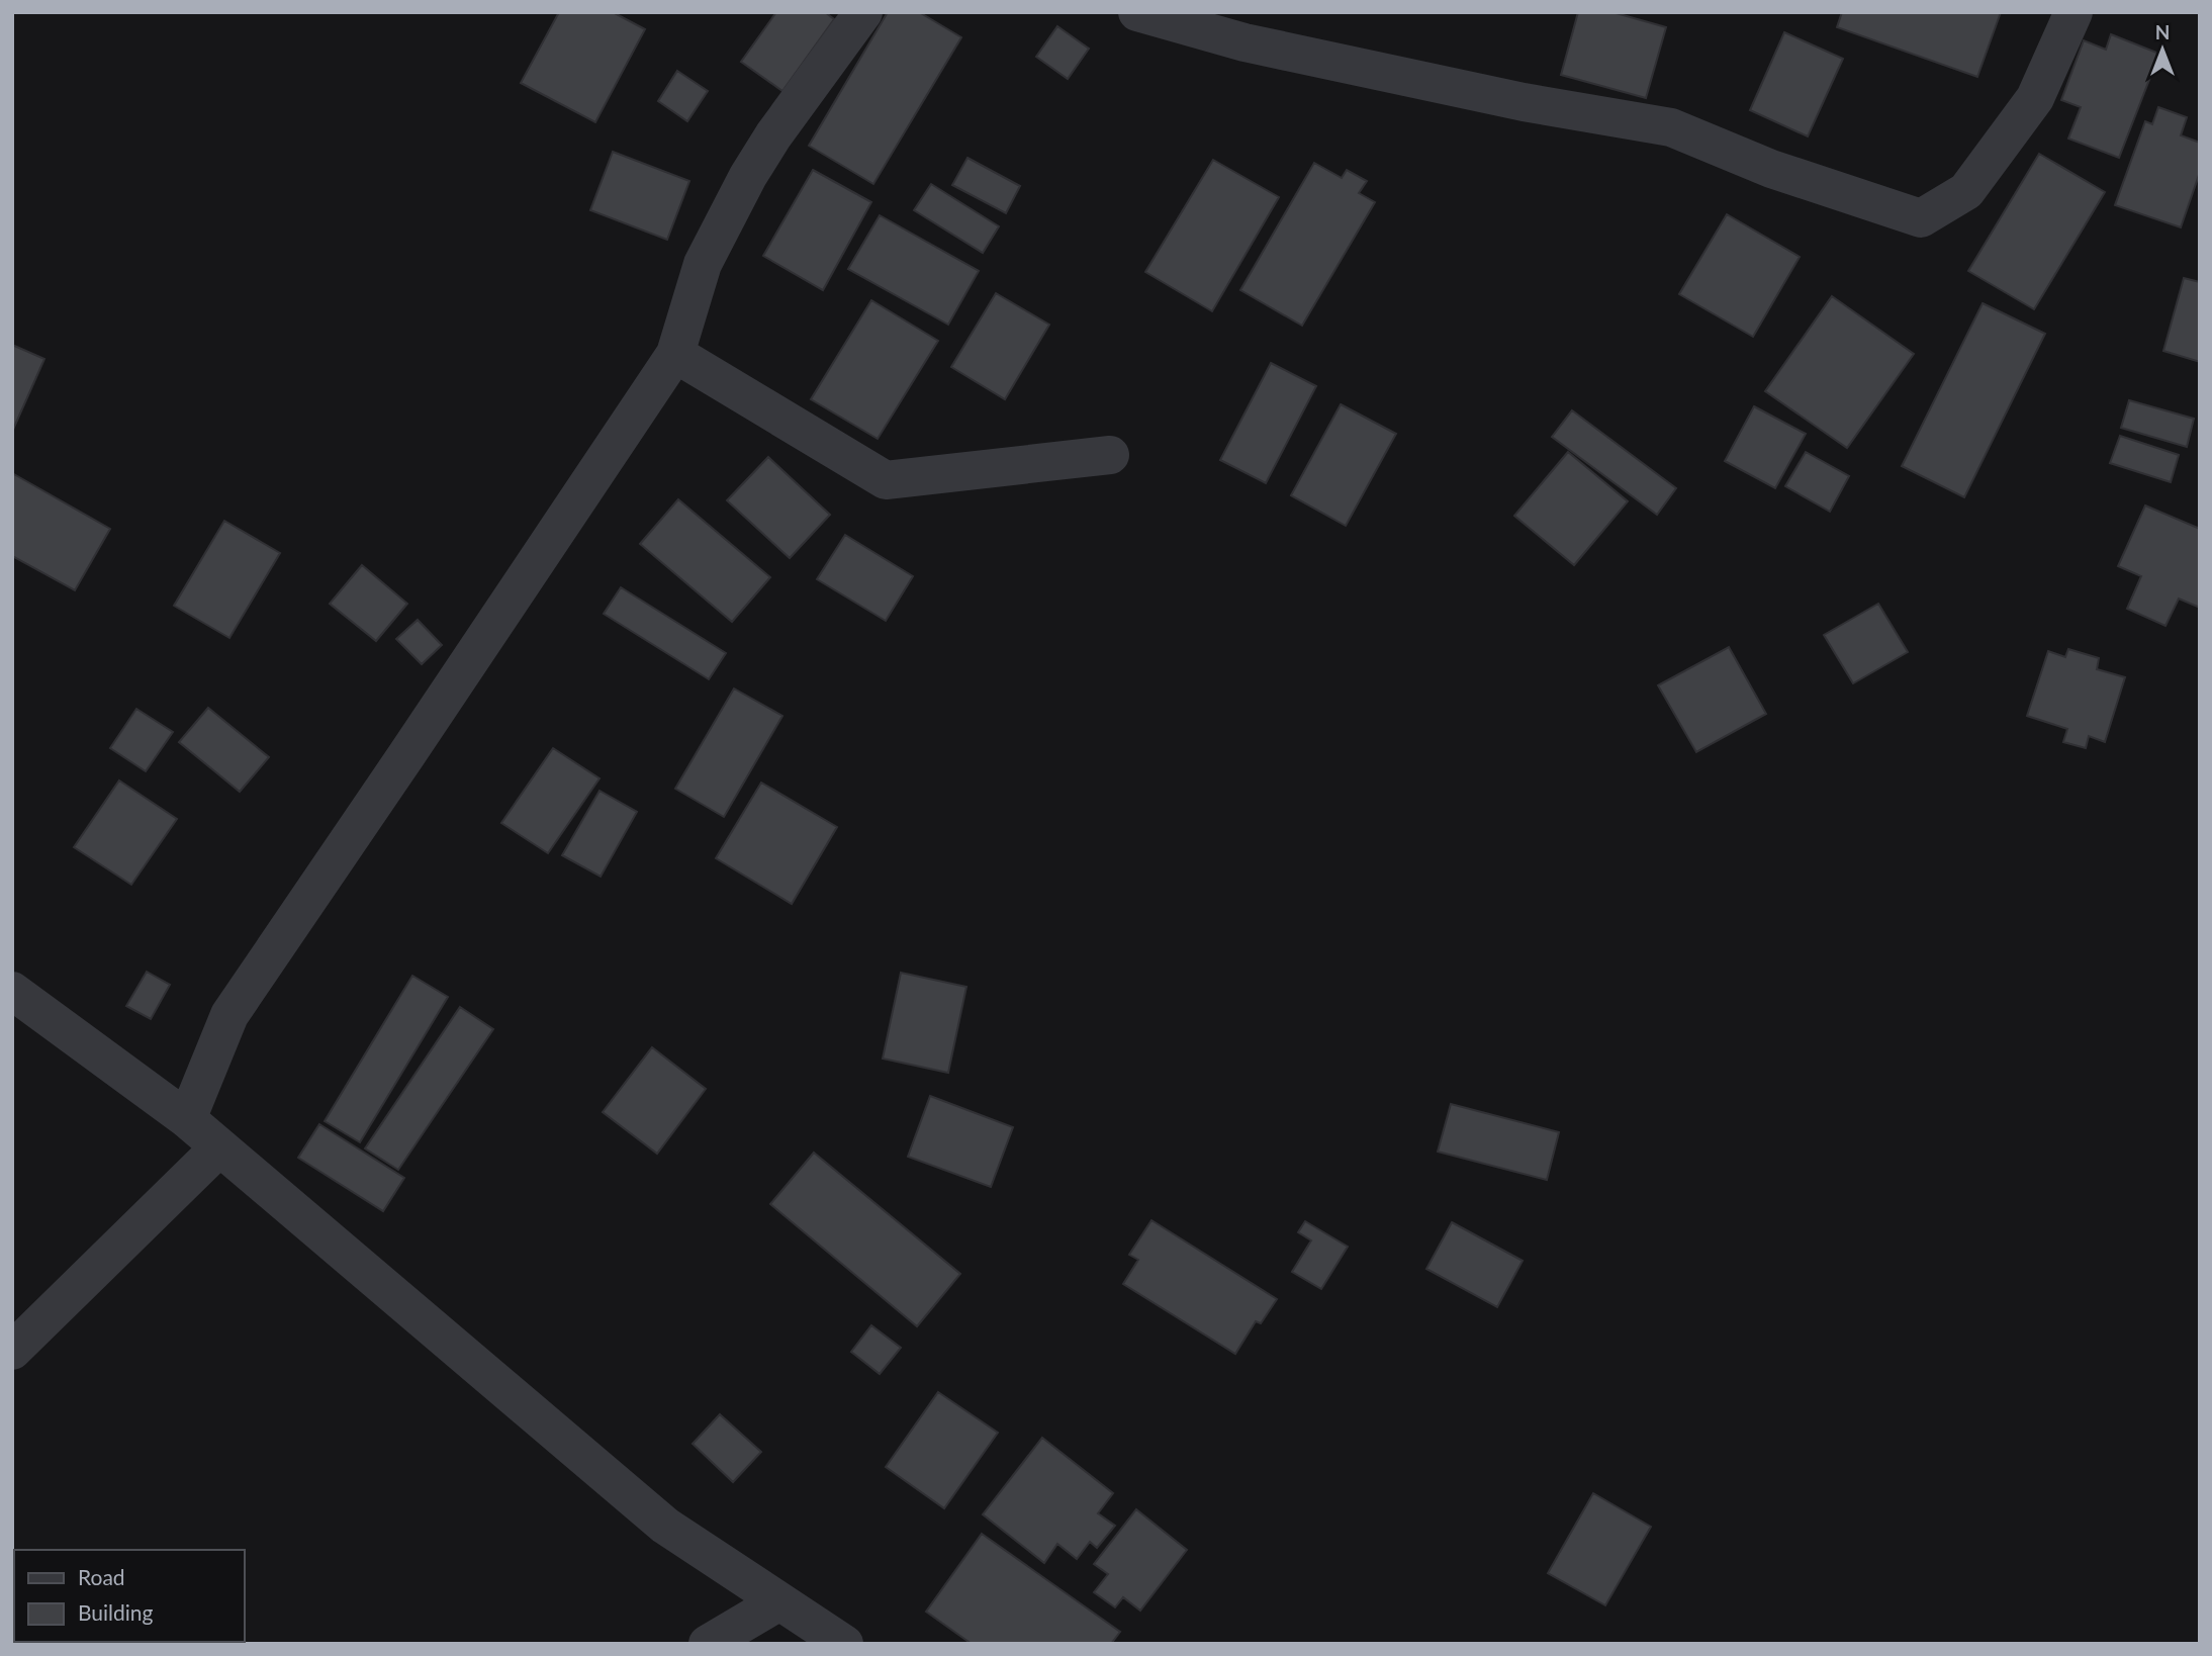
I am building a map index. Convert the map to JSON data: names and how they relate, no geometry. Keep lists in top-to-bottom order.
{
  "legend": ["Road", "Building"],
  "north": "top"
}
